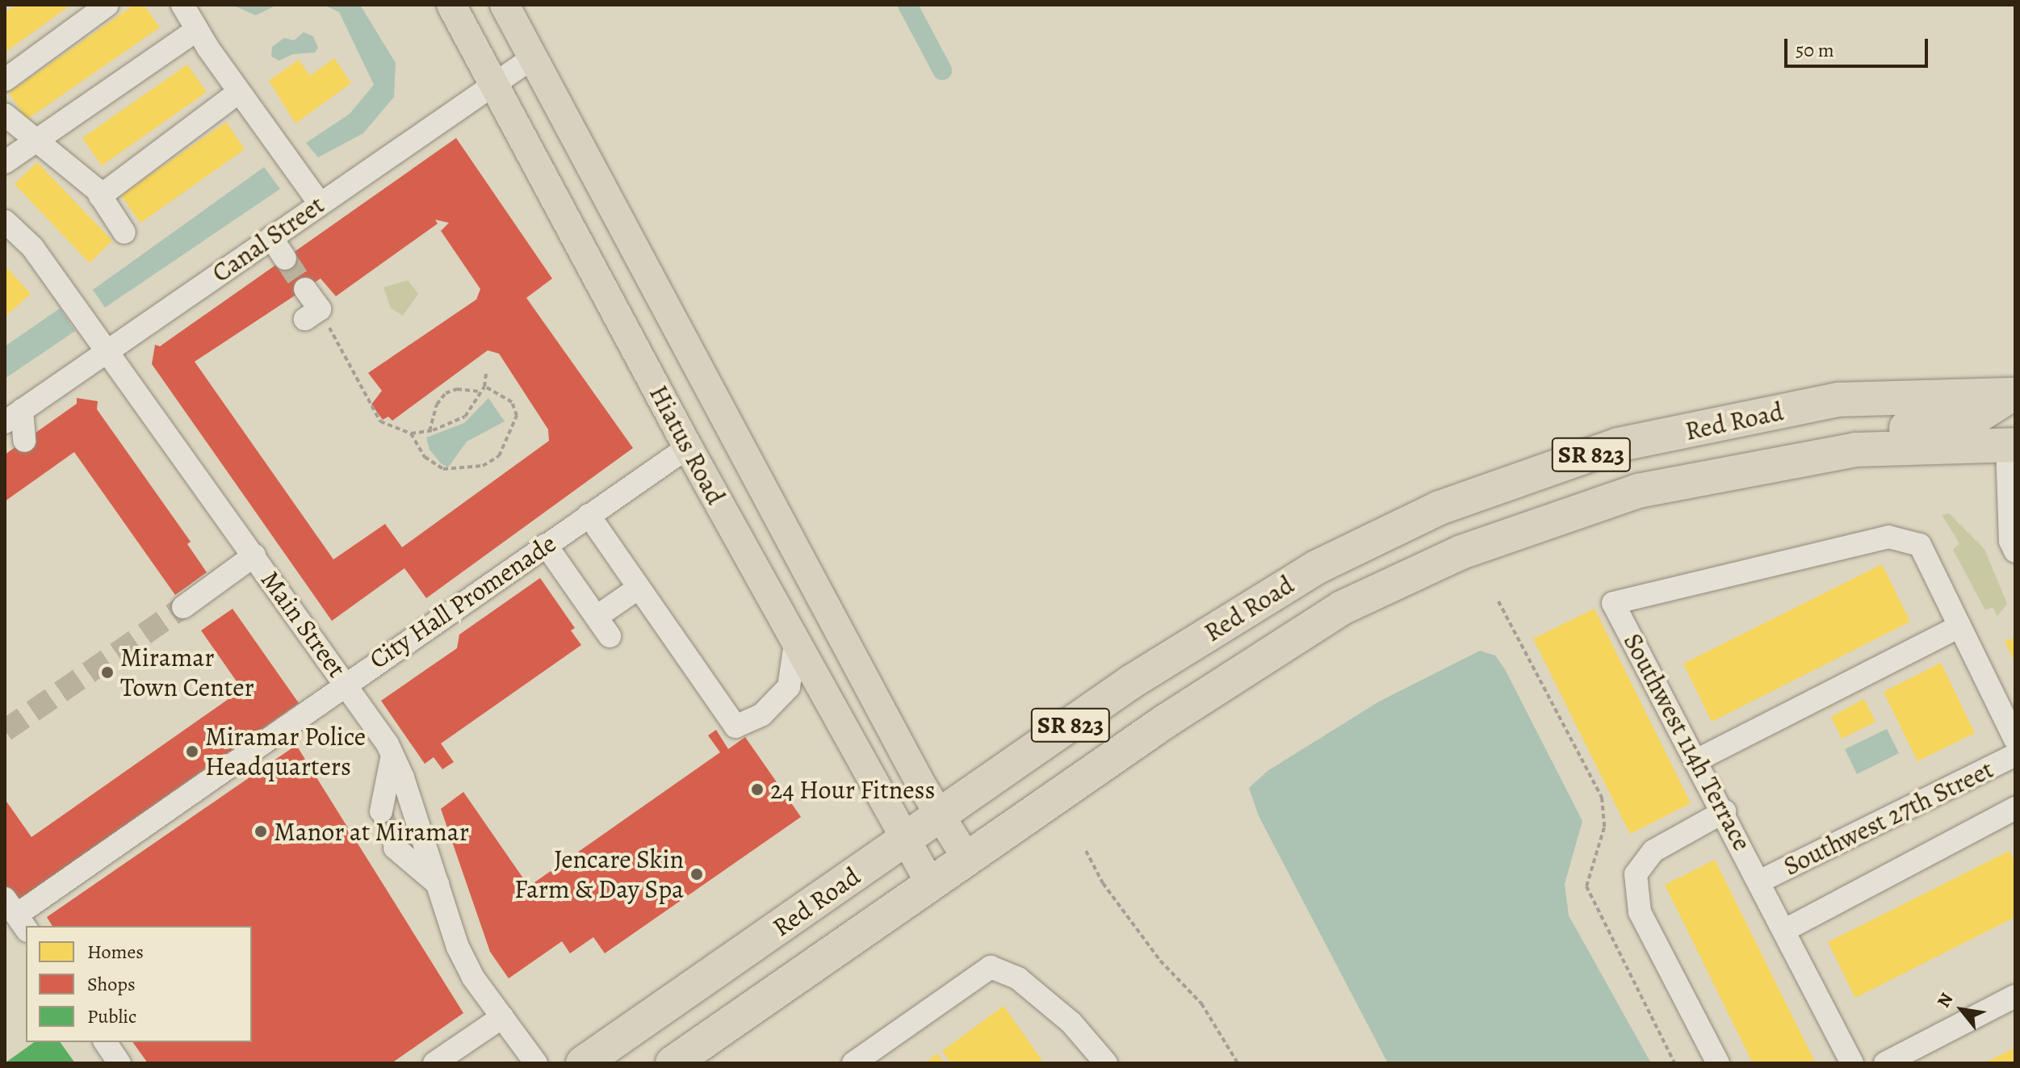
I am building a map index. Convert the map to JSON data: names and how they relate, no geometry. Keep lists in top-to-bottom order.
{
  "streets": {
    "highway": ["Red Road", "SR 823"],
    "main road": ["Hiatus Road"],
    "street": [
      "Canal Street",
      "City Hall Promenade",
      "Main Street",
      "Southwest 114h Terrace",
      "Southwest 27th Street"
    ]
  },
  "crossings": [
    ["Canal Street", "Hiatus Road"],
    ["Canal Street", "Main Street"],
    ["Red Road", "Hiatus Road"],
    ["Hiatus Road", "City Hall Promenade"],
    ["City Hall Promenade", "Main Street"],
    ["Southwest 114h Terrace", "Southwest 27th Street"]
  ],
  "places": [
    "Miramar Town Center",
    "Miramar Police Headquarters",
    "24 Hour Fitness",
    "Manor at Miramar",
    "Jencare Skin Farm & Day Spa"
  ],
  "legend": ["Homes", "Shops", "Public"],
  "scale_bar": "50 m",
  "north": "top left"
}
